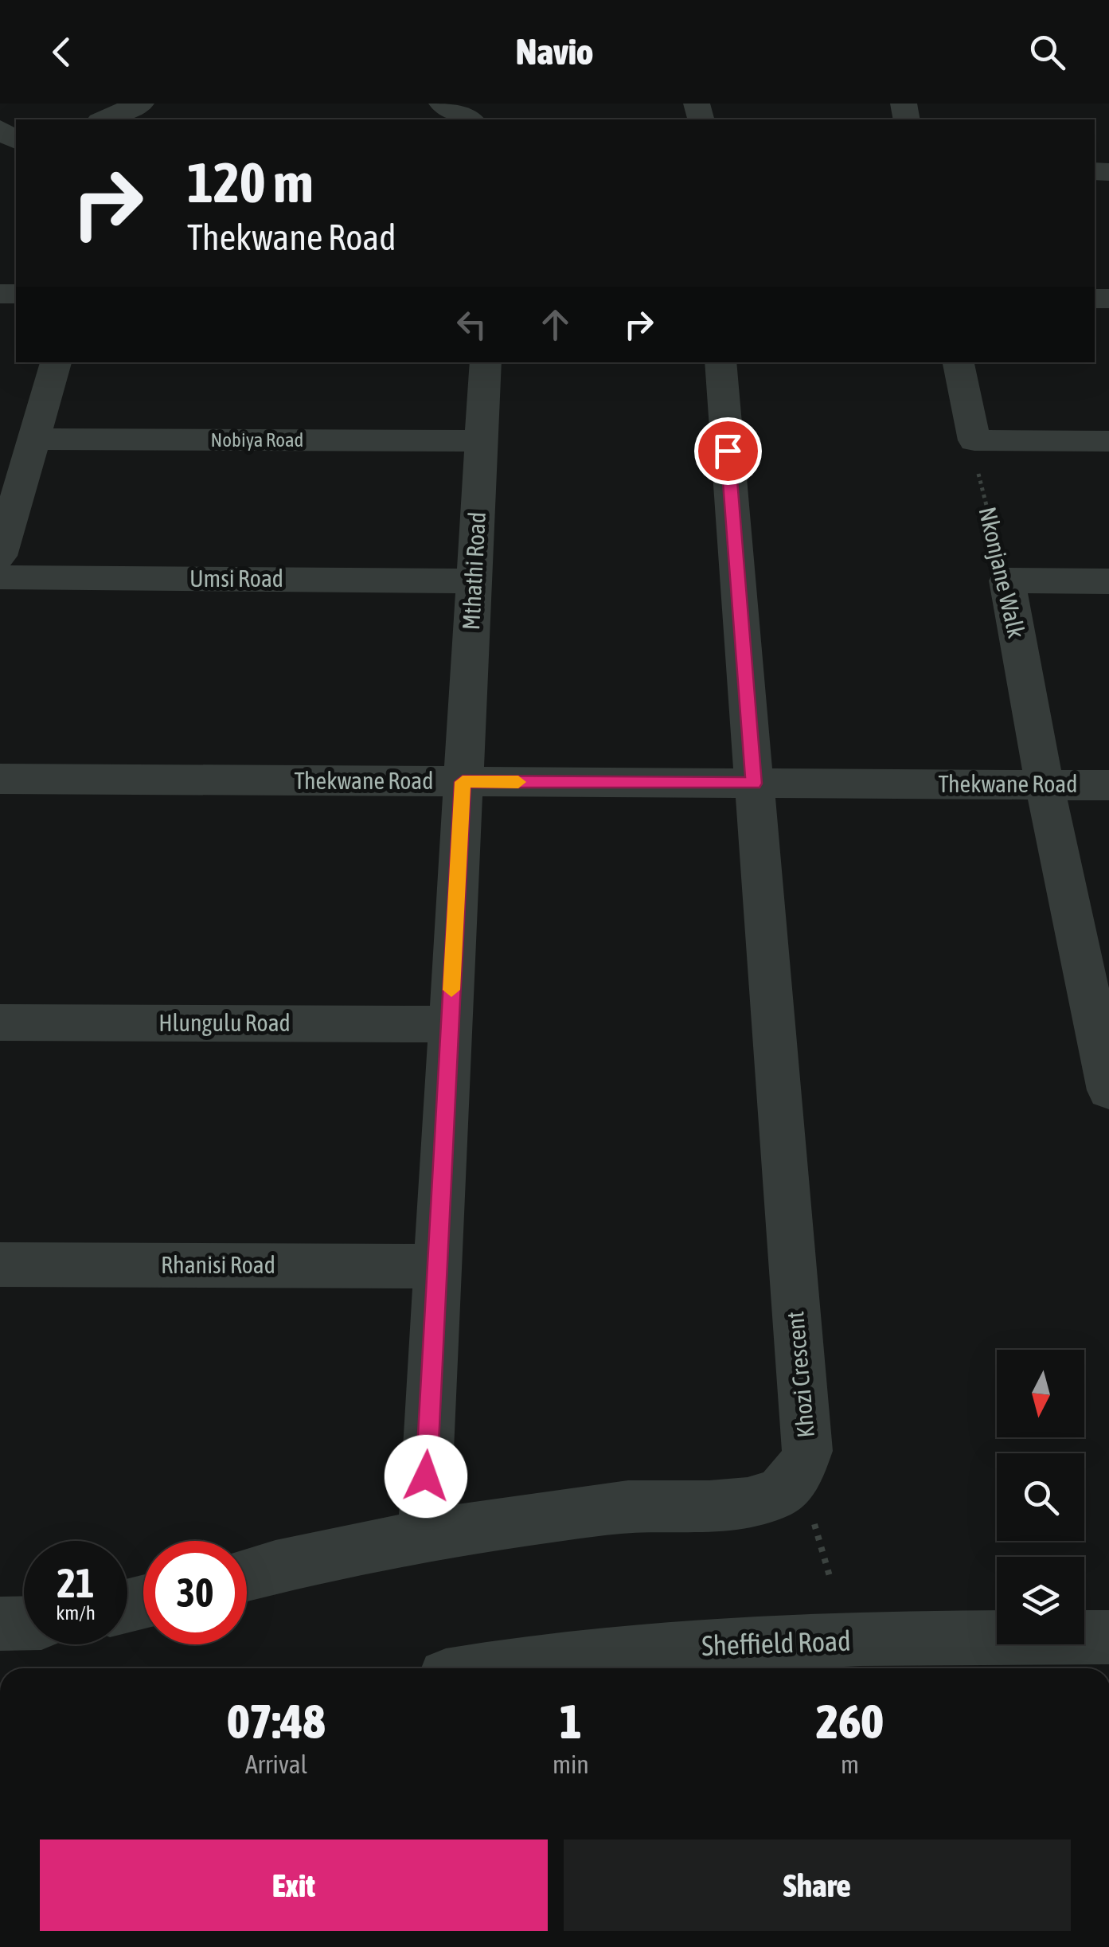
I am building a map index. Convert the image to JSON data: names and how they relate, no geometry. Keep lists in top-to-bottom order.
{
  "streets": {
    "street": [
      "Nobiya Road",
      "Mthathi Road",
      "Nkonjane Walk",
      "Umsi Road",
      "Thekwane Road",
      "Hlungulu Road",
      "Rhanisi Road",
      "Khozi Crescent",
      "Sheffield Road"
    ]
  },
  "crossings": [
    ["Nobiya Road", "Mthathi Road"],
    ["Mthathi Road", "Umsi Road"],
    ["Mthathi Road", "Thekwane Road"],
    ["Mthathi Road", "Hlungulu Road"],
    ["Mthathi Road", "Rhanisi Road"],
    ["Nkonjane Walk", "Thekwane Road"],
    ["Thekwane Road", "Khozi Crescent"]
  ],
  "north": "bottom",
  "page": {
    "header": "Navio",
    "turn": ["120 m", "Thekwane Road"],
    "speed": "21 km/h",
    "limit": "30",
    "eta": [
      "07:48",
      "Arrival",
      "1",
      "min",
      "260",
      "m"
    ],
    "buttons": ["Exit", "Share"]
  }
}
